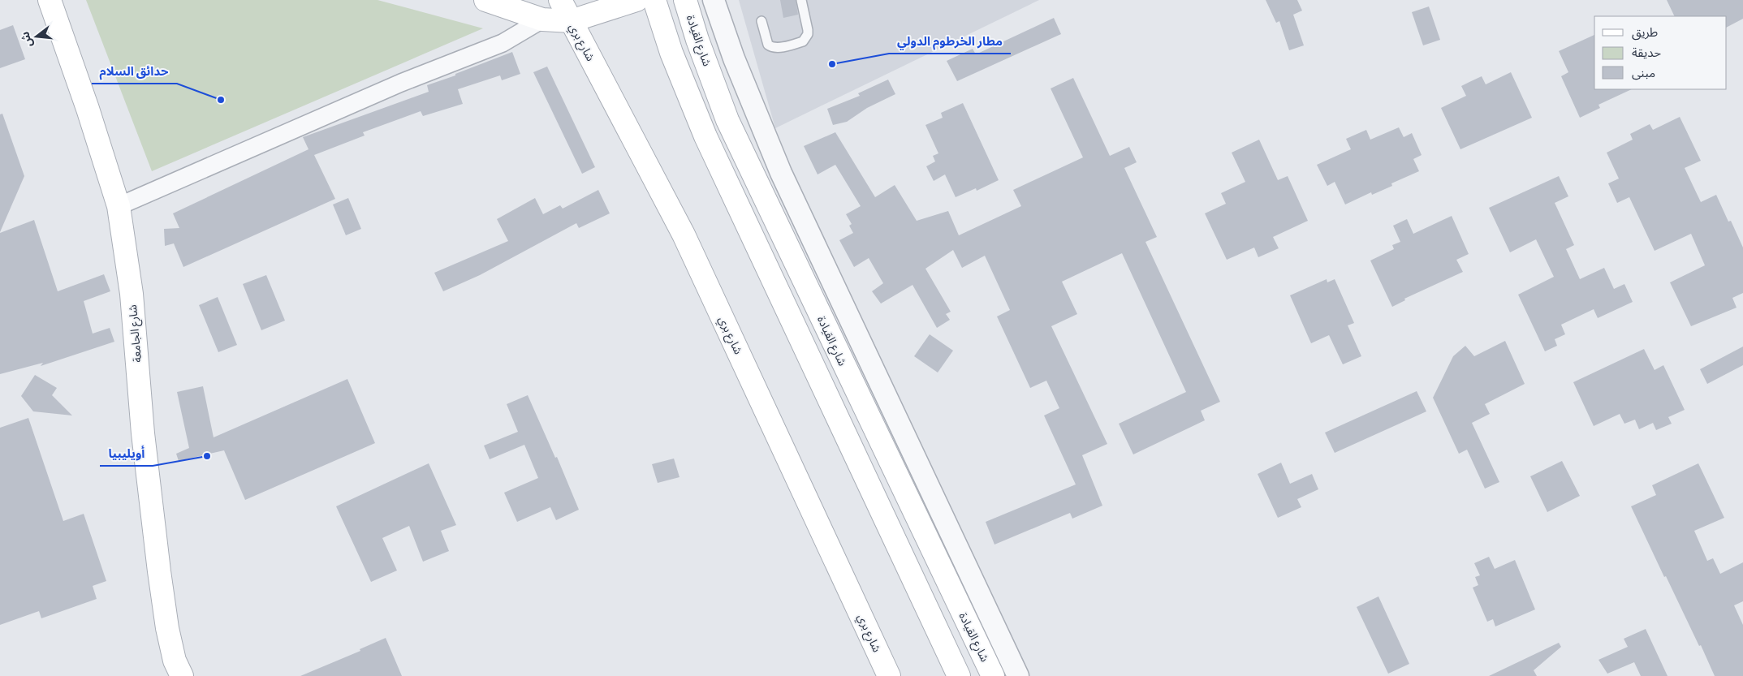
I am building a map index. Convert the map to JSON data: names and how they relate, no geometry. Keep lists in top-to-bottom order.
{
  "streets": {
    "main road": ["شارع القيادة", "شارع بري", "شارع الجامعة"]
  },
  "places": ["مطار الخرطوم الدولي", "حدائق السلام", "أويليبيا"],
  "legend": ["طريق", "حديقة", "مبنى"],
  "north": "left"
}
